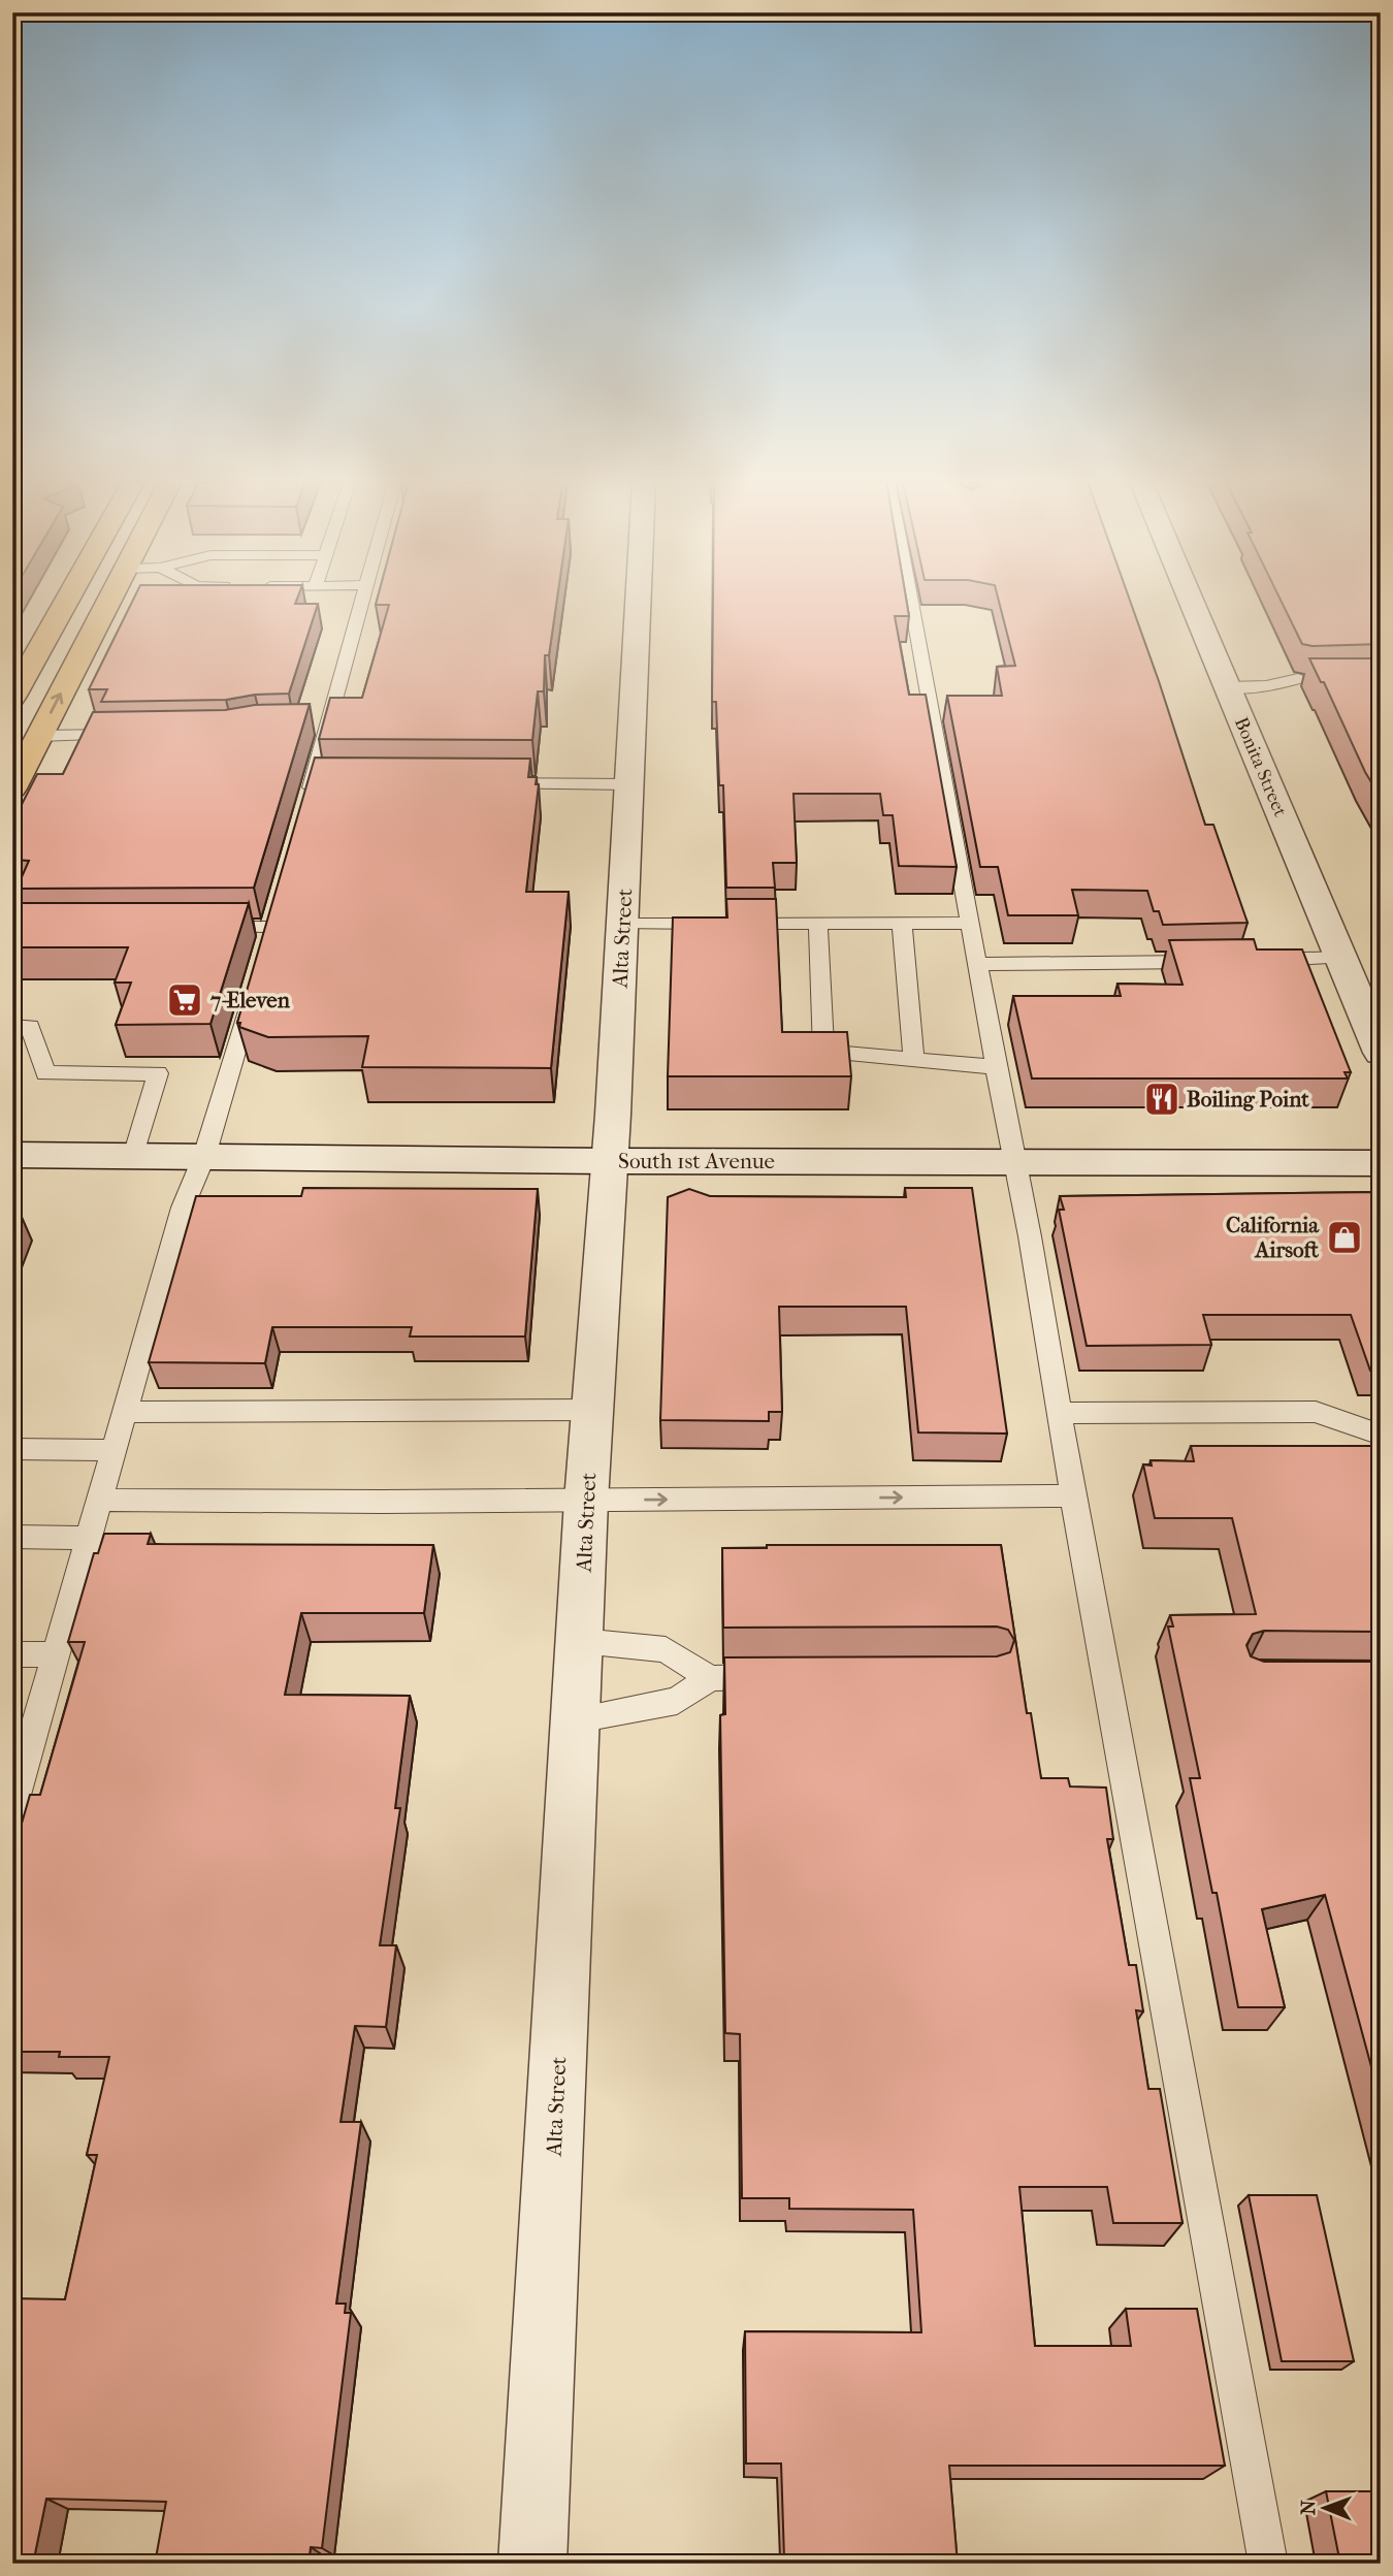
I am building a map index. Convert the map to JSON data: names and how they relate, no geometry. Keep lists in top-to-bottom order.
{
  "streets": {
    "street": ["Bonita Street", "Alta Street", "South 1st Avenue"]
  },
  "crossings": [
    ["Alta Street", "South 1st Avenue"]
  ],
  "places": {
    "supermarket": ["7-Eleven"],
    "restaurant": ["Boiling Point"],
    "shop": ["California Airsoft"]
  },
  "north": "left"
}
